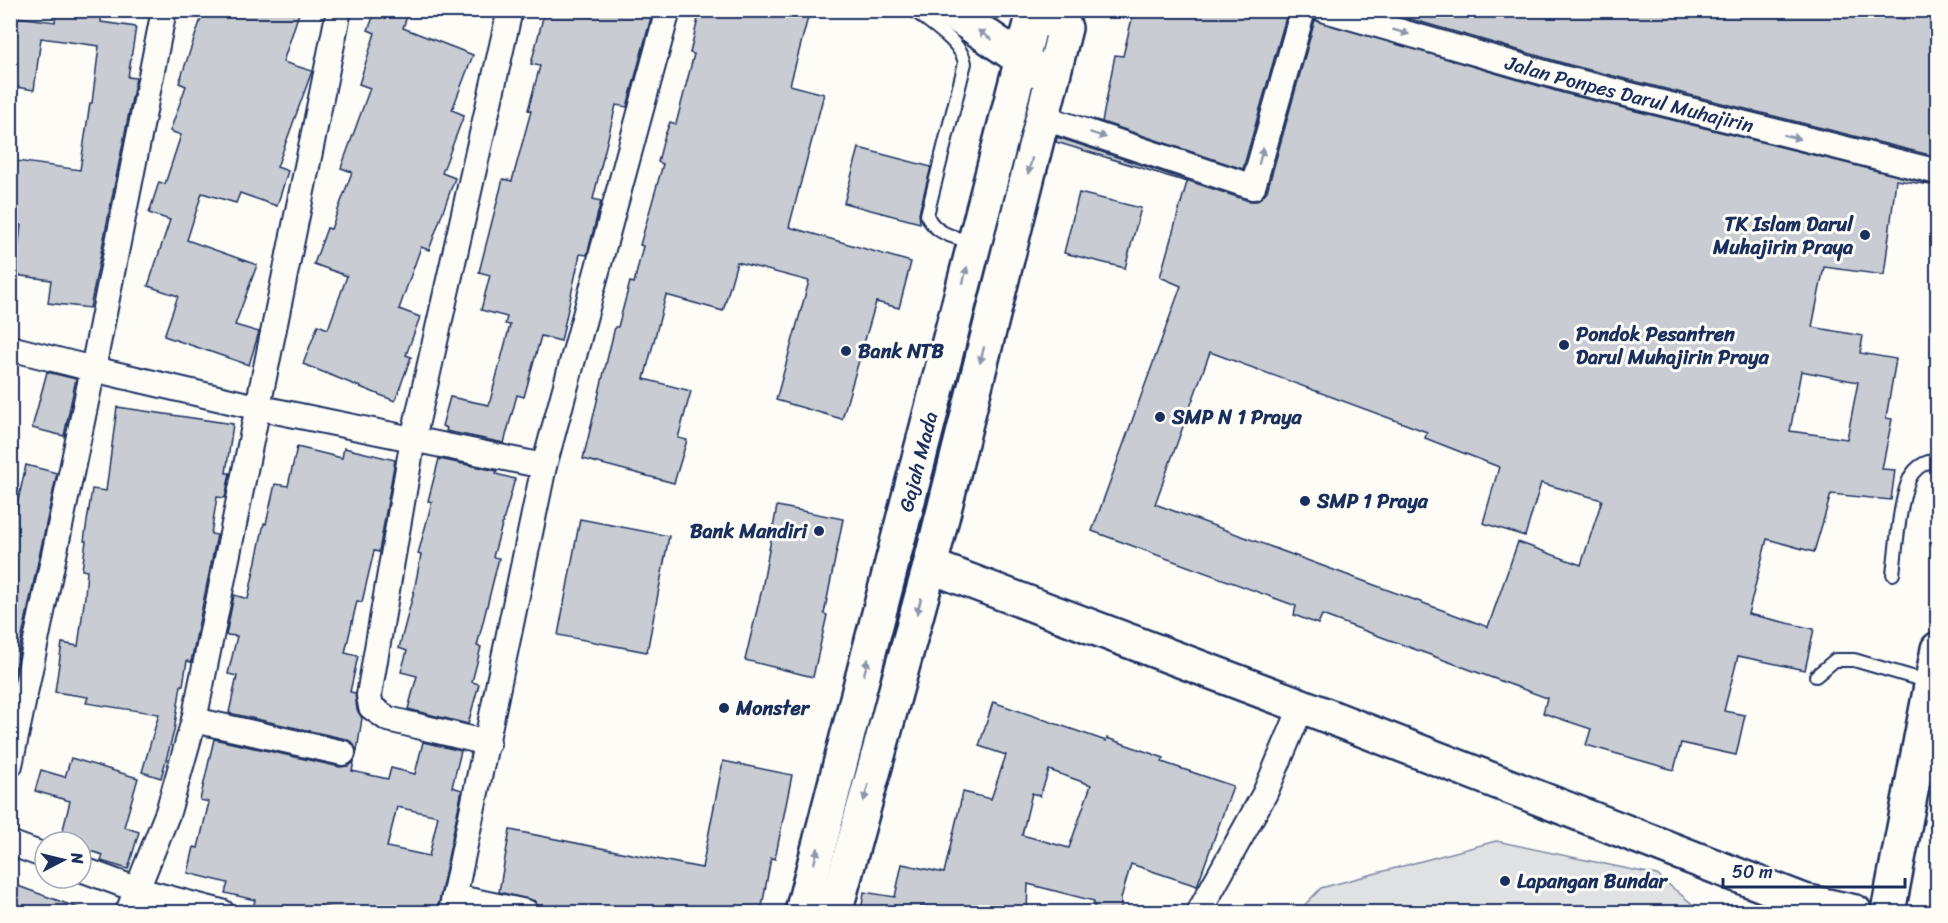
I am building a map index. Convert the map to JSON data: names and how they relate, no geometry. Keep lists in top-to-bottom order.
{
  "streets": {
    "main road": ["Gajah Mada"],
    "street": ["Jalan Ponpes Darul Muhajirin"]
  },
  "one_way": ["Jalan Ponpes Darul Muhajirin"],
  "places": [
    "TK Islam Darul Muhajirin Praya",
    "Pondok Pesantren Darul Muhajirin Praya",
    "Bank NTB",
    "SMP N 1 Praya",
    "SMP 1 Praya",
    "Bank Mandiri",
    "Monster",
    "Lapangan Bundar"
  ],
  "scale_bar": "50 m",
  "north": "right"
}
